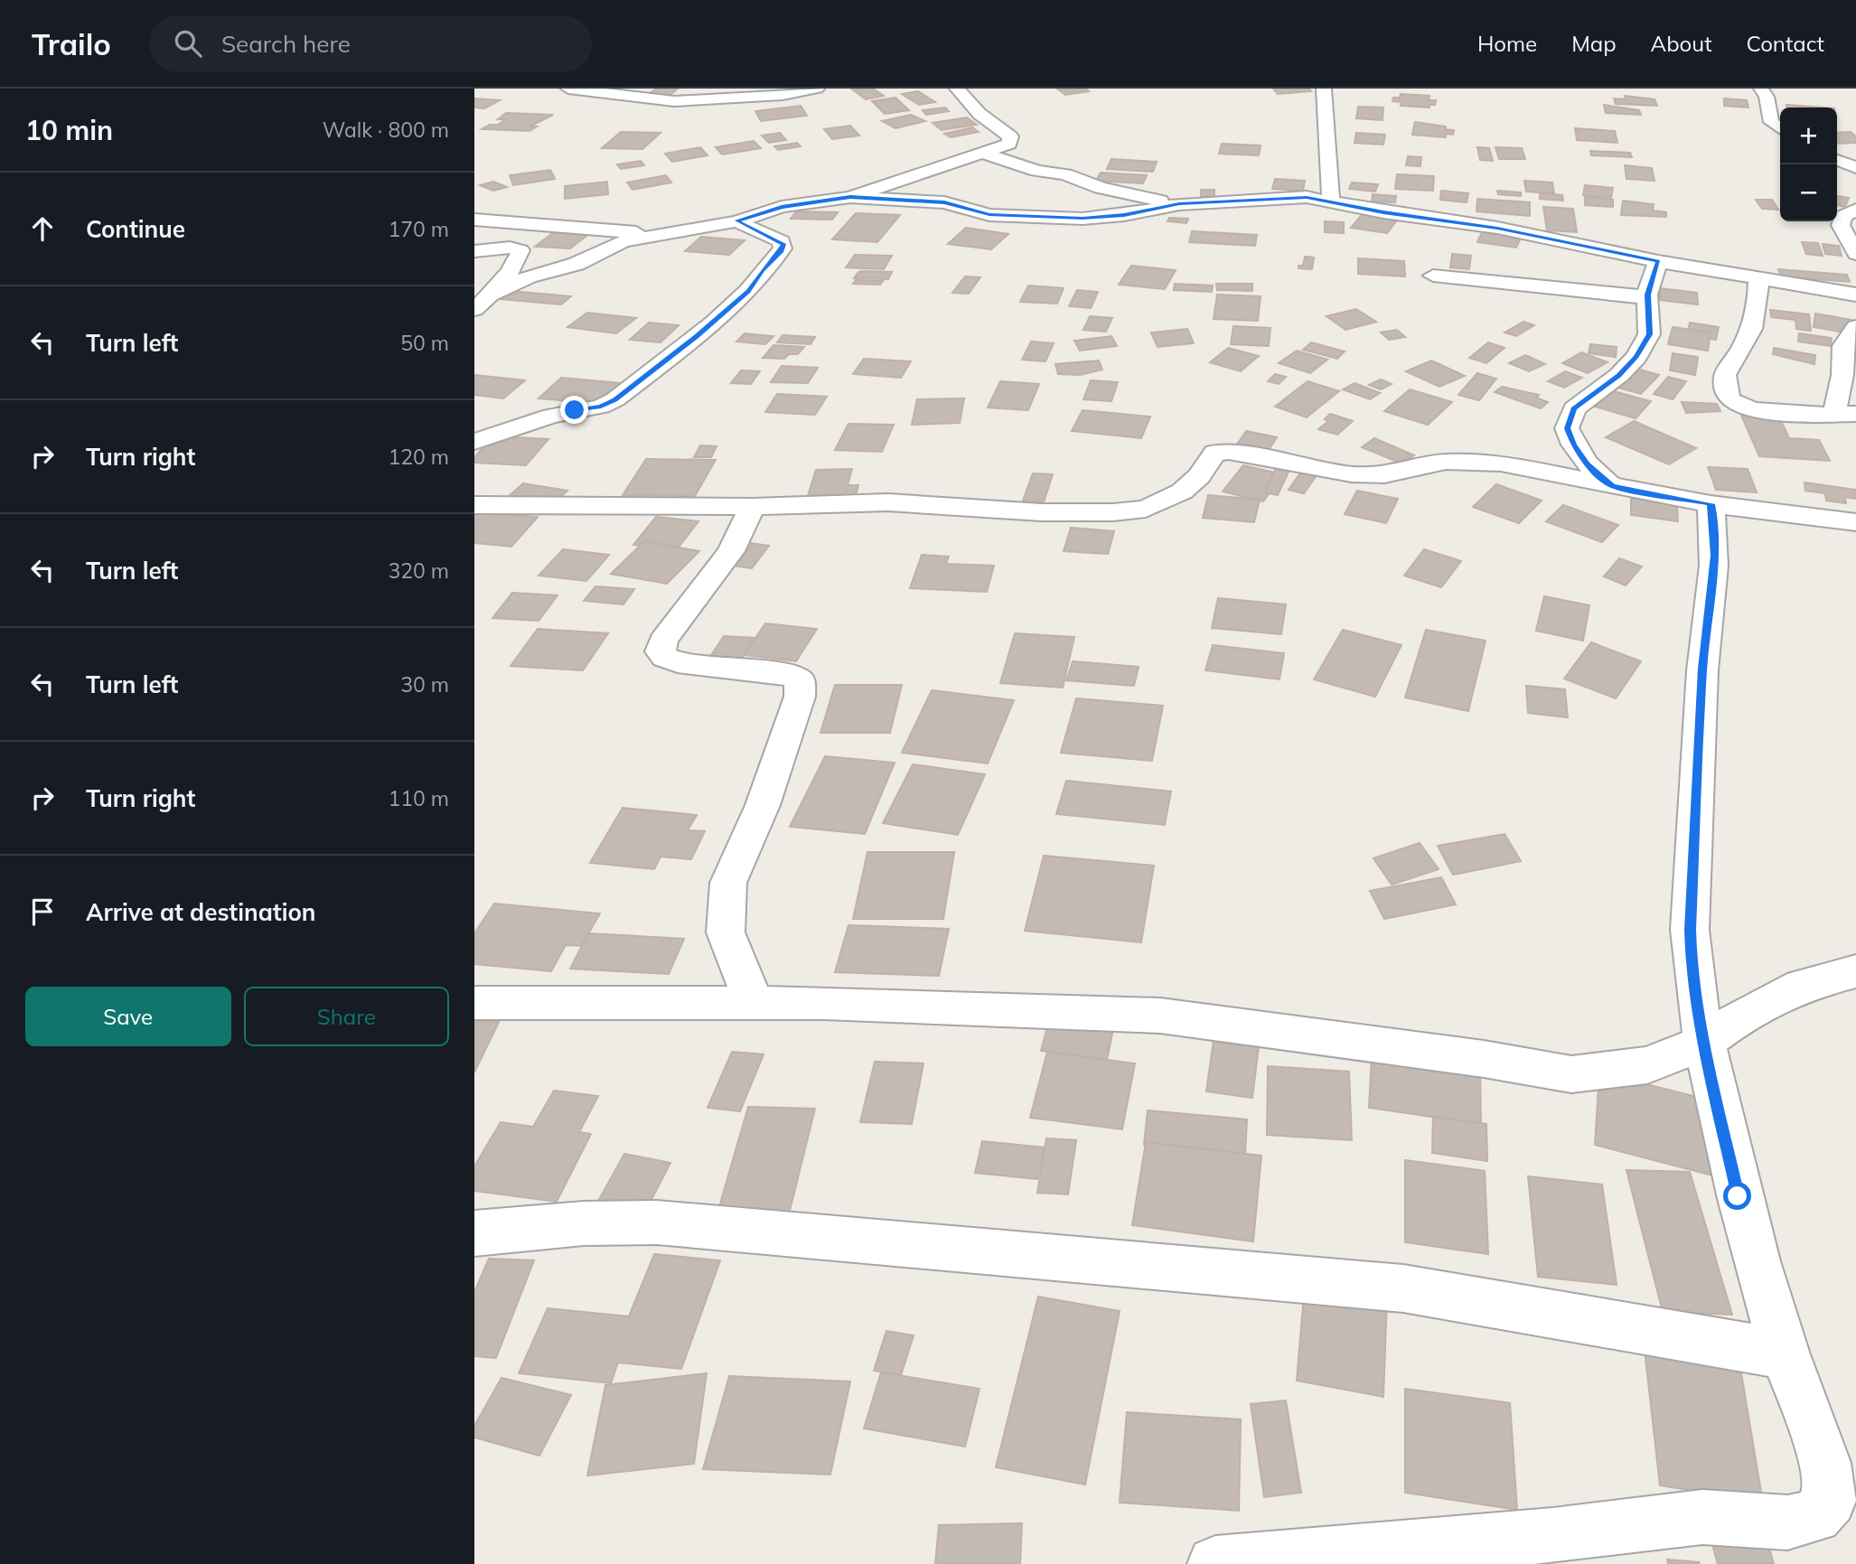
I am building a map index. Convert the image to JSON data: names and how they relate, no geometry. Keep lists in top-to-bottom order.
{
  "page": {
    "header": "Trailo",
    "search": "Search here",
    "nav": [
      "Home",
      "Map",
      "About",
      "Contact"
    ],
    "heading": ["10 min", "Walk · 800 m"],
    "map_buttons": ["+", "−"],
    "list": [
      ["Continue", "170 m"],
      ["Turn left", "50 m"],
      ["Turn right", "120 m"],
      ["Turn left", "320 m"],
      ["Turn left", "30 m"],
      ["Turn right", "110 m"],
      "Arrive at destination"
    ],
    "buttons": ["Save", "Share"]
  }
}
